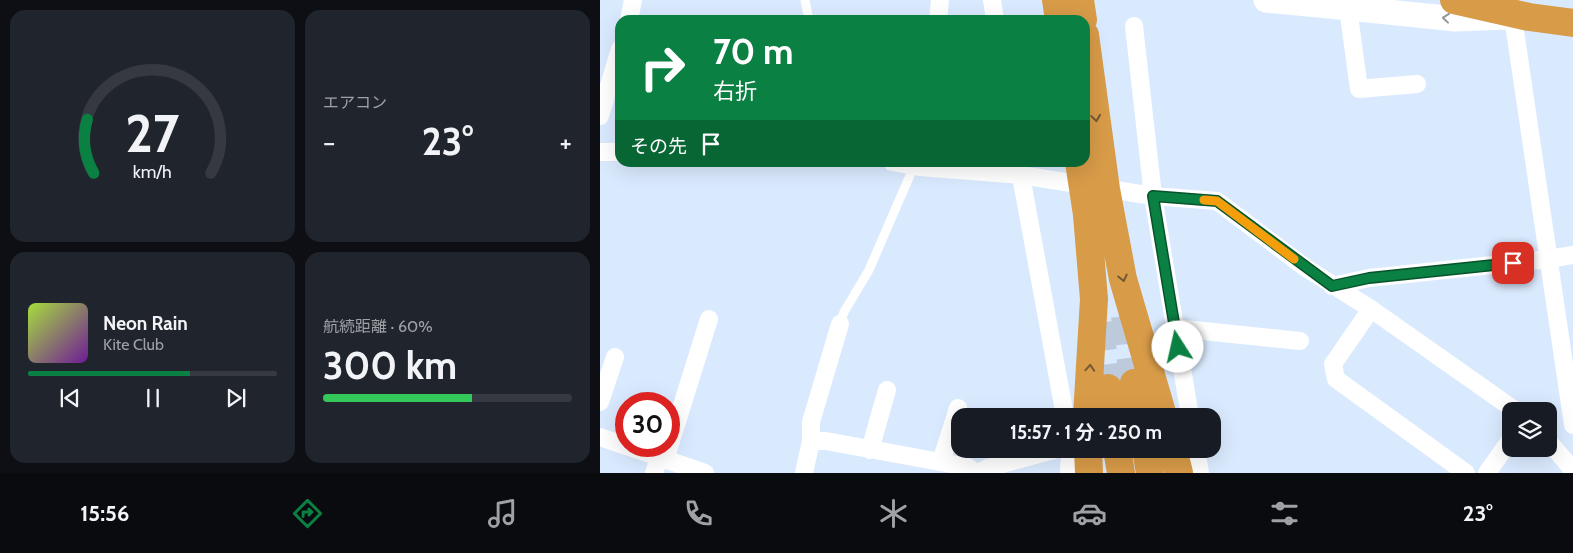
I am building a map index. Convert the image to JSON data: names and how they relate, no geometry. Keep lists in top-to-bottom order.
{
  "page": {
    "tile": [
      "エアコン",
      ["航続距離 · 60%", "300 km"]
    ],
    "turn": ["70 m", "右折"],
    "then": "その先",
    "heat": ["−", "23°", "+"],
    "song": ["Neon Rain", "Kite Club"],
    "limit": "30",
    "trip": "15:57 · 1 分 · 250 m",
    "tabs": ["15:56", "23°"],
    "gauge": ["27", "km/h"]
  }
}
